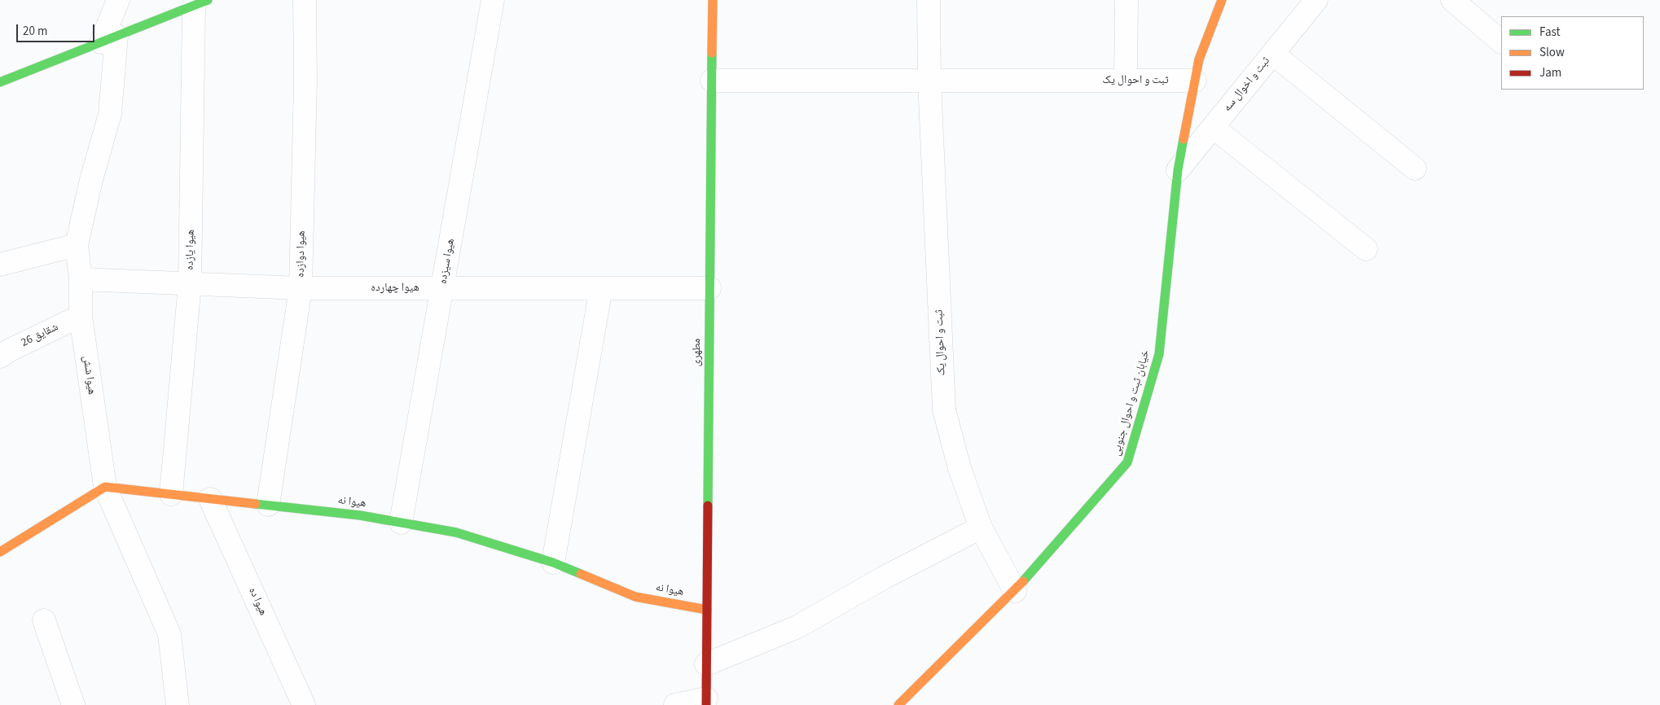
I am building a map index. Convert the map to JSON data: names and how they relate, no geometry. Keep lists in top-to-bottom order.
{
  "streets": {
    "street": [
      "ثبت و احوال یک",
      "ثبت و اخوال سه",
      "هیوا یازده",
      "هیوا دوازده",
      "هیوا سیزده",
      "هیوا چهارده",
      "شقایق 26",
      "مطهری",
      "هیوا شش",
      "خیابان ثبت و احوال جنوبی",
      "هیوا نه",
      "هیوا ده"
    ]
  },
  "crossings": [
    ["ثبت و احوال یک", "مطهری"],
    ["ثبت و احوال یک", "خیابان ثبت و احوال جنوبی"],
    ["ثبت و اخوال سه", "خیابان ثبت و احوال جنوبی"],
    ["هیوا یازده", "هیوا چهارده"],
    ["هیوا یازده", "هیوا نه"],
    ["هیوا دوازده", "هیوا چهارده"],
    ["هیوا دوازده", "هیوا نه"],
    ["هیوا سیزده", "هیوا چهارده"],
    ["هیوا سیزده", "هیوا نه"],
    ["هیوا چهارده", "مطهری"],
    ["هیوا چهارده", "هیوا شش"],
    ["شقایق 26", "هیوا شش"],
    ["مطهری", "هیوا نه"],
    ["هیوا شش", "هیوا نه"],
    ["هیوا نه", "هیوا ده"]
  ],
  "legend": ["Fast", "Slow", "Jam"],
  "scale_bar": "20 m"
}
